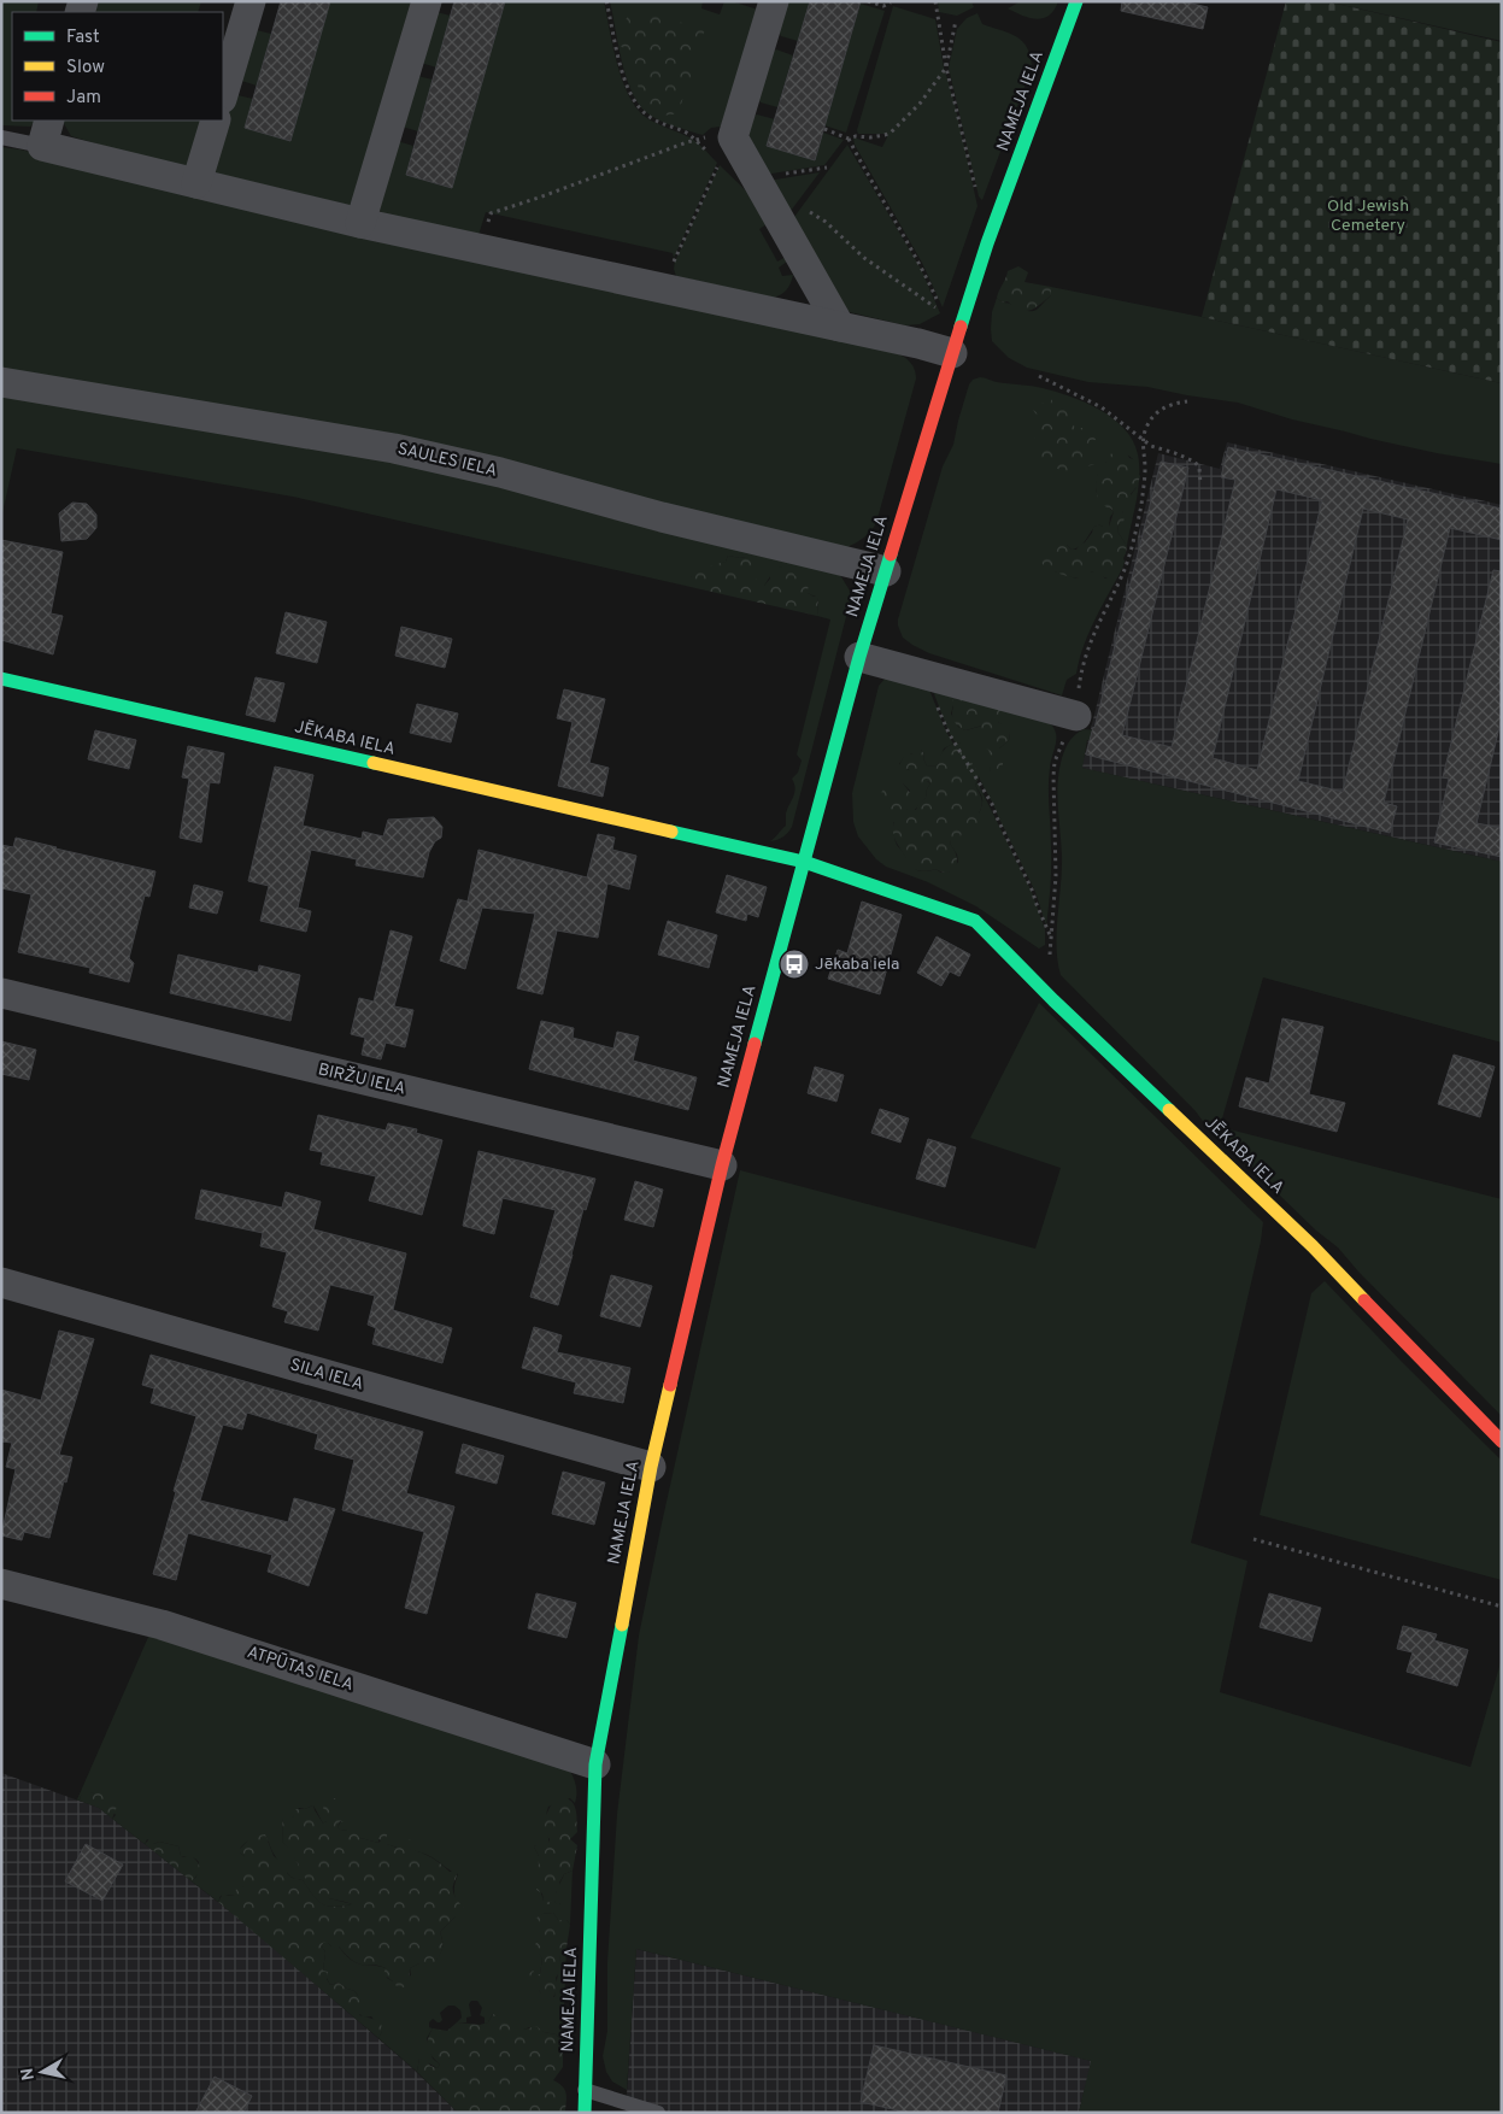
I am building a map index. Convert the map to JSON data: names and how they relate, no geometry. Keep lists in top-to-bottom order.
{
  "streets": {
    "street": [
      "NAMEJA IELA",
      "SAULES IELA",
      "JĒKABA IELA",
      "BIRŽU IELA",
      "SILA IELA",
      "ATPŪTAS IELA"
    ]
  },
  "crossings": [
    ["NAMEJA IELA", "SAULES IELA"],
    ["NAMEJA IELA", "JĒKABA IELA"],
    ["NAMEJA IELA", "BIRŽU IELA"],
    ["NAMEJA IELA", "SILA IELA"],
    ["NAMEJA IELA", "ATPŪTAS IELA"]
  ],
  "parks": ["Old Jewish Cemetery"],
  "places": {
    "bus stop": ["Jēkaba iela"]
  },
  "legend": ["Fast", "Slow", "Jam"],
  "north": "left"
}
